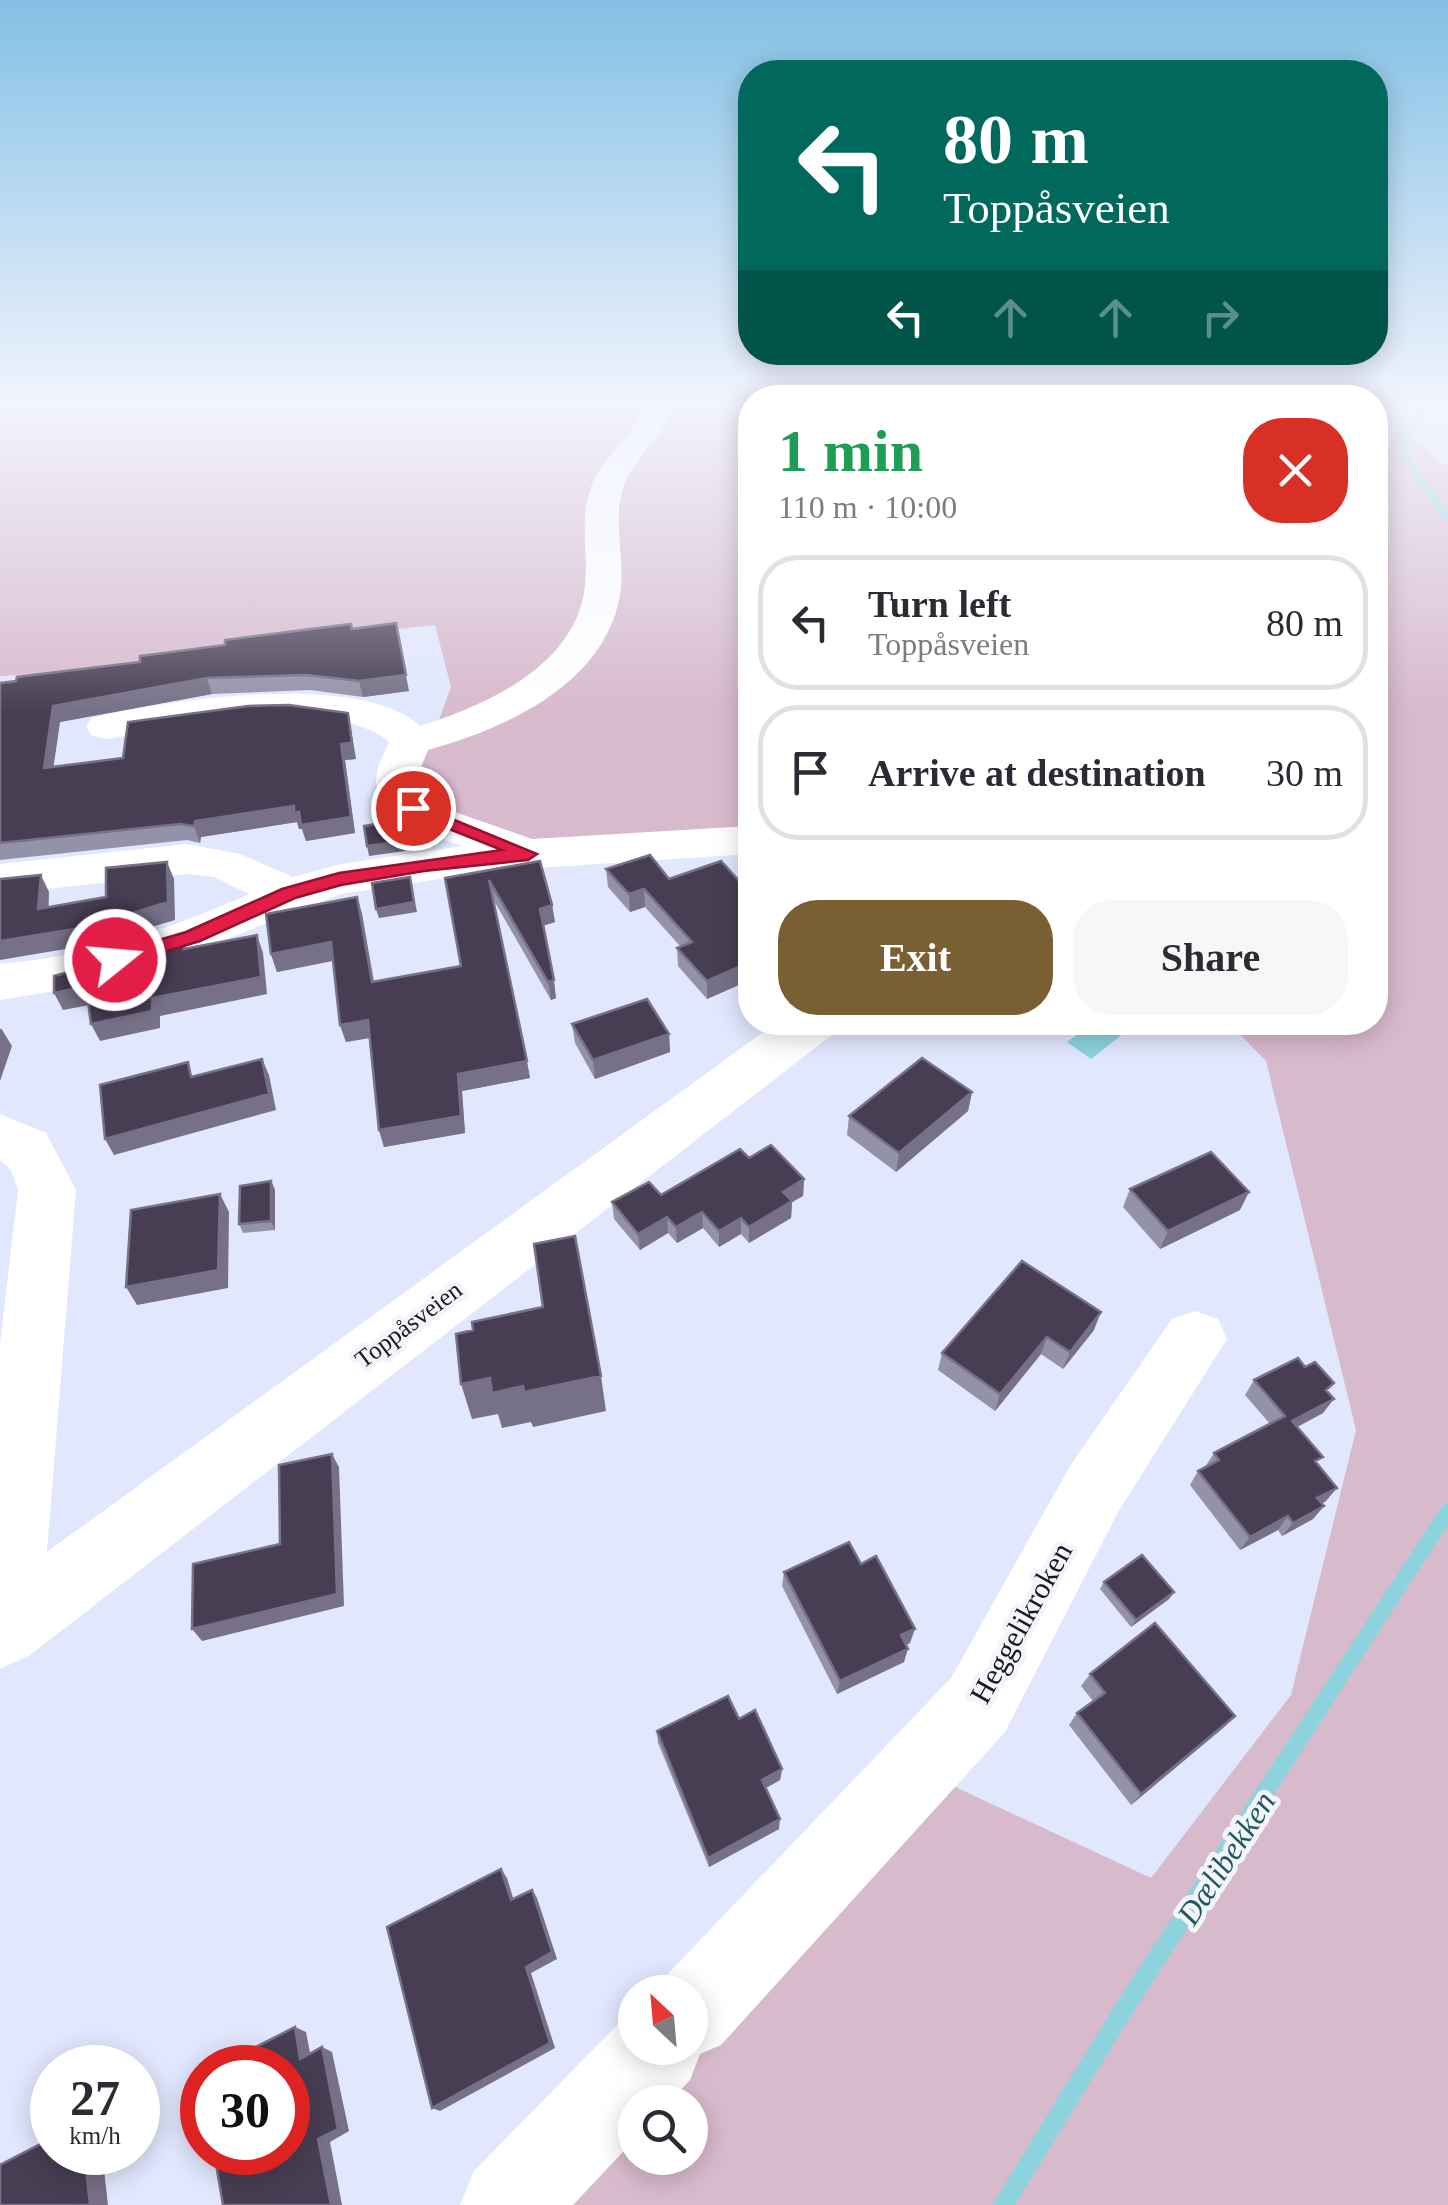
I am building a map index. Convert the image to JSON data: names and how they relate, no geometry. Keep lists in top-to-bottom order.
{
  "streets": {
    "street": ["Toppåsveien", "Heggelikroken"]
  },
  "water": ["Dælibekken"],
  "north": "top left",
  "page": {
    "turn": ["80 m", "Toppåsveien"],
    "heading": ["1 min", "110 m · 10:00"],
    "list": [
      {
        "name": "Turn left",
        "note": "Toppåsveien",
        "value": "80 m"
      },
      {
        "name": "Arrive at destination",
        "value": "30 m"
      }
    ],
    "buttons": ["Exit", "Share"],
    "speed": "27 km/h",
    "limit": "30"
  }
}
